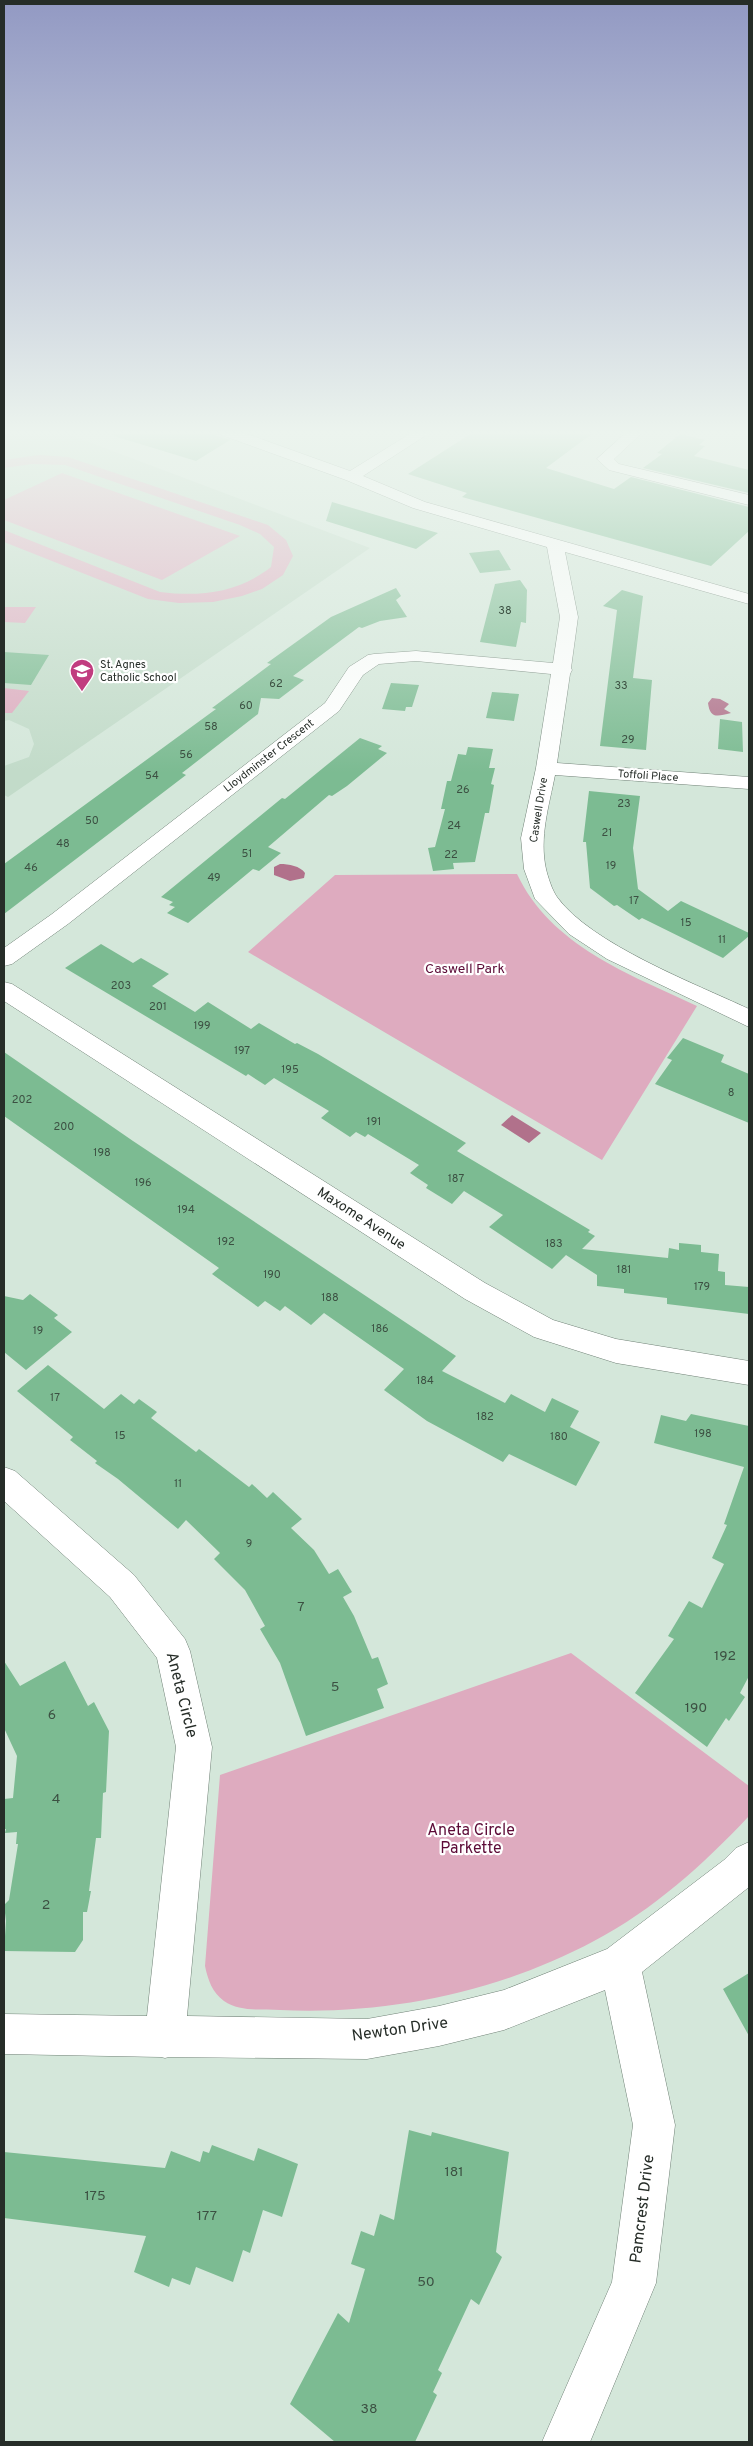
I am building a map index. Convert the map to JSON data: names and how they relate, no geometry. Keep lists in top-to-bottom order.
{
  "streets": {
    "street": [
      "Lloydminster Crescent",
      "Toffoli Place",
      "Caswell Drive",
      "Maxome Avenue",
      "Aneta Circle",
      "Newton Drive",
      "Pamcrest Drive"
    ]
  },
  "crossings": [
    ["Lloydminster Crescent", "Caswell Drive"],
    ["Toffoli Place", "Caswell Drive"],
    ["Aneta Circle", "Newton Drive"],
    ["Newton Drive", "Pamcrest Drive"]
  ],
  "parks": ["Caswell Park", "Aneta Circle Parkette"],
  "places": {
    "school or university": ["St. Agnes Catholic School"]
  },
  "house_numbers": [
    "38",
    "62",
    "33",
    "60",
    "58",
    "29",
    "56",
    "54",
    "26",
    "23",
    "50",
    "24",
    "21",
    "48",
    "51",
    "22",
    "19",
    "46",
    "49",
    "17",
    "15",
    "11",
    "203",
    "201",
    "199",
    "197",
    "195",
    "8",
    "202",
    "191",
    "200",
    "198",
    "187",
    "196",
    "194",
    "192",
    "183",
    "181",
    "190",
    "179",
    "188",
    "186",
    "19",
    "184",
    "17",
    "182",
    "198",
    "15",
    "180",
    "11",
    "9",
    "7",
    "192",
    "5",
    "190",
    "6",
    "4",
    "2",
    "181",
    "175",
    "177",
    "50",
    "38"
  ]
}
